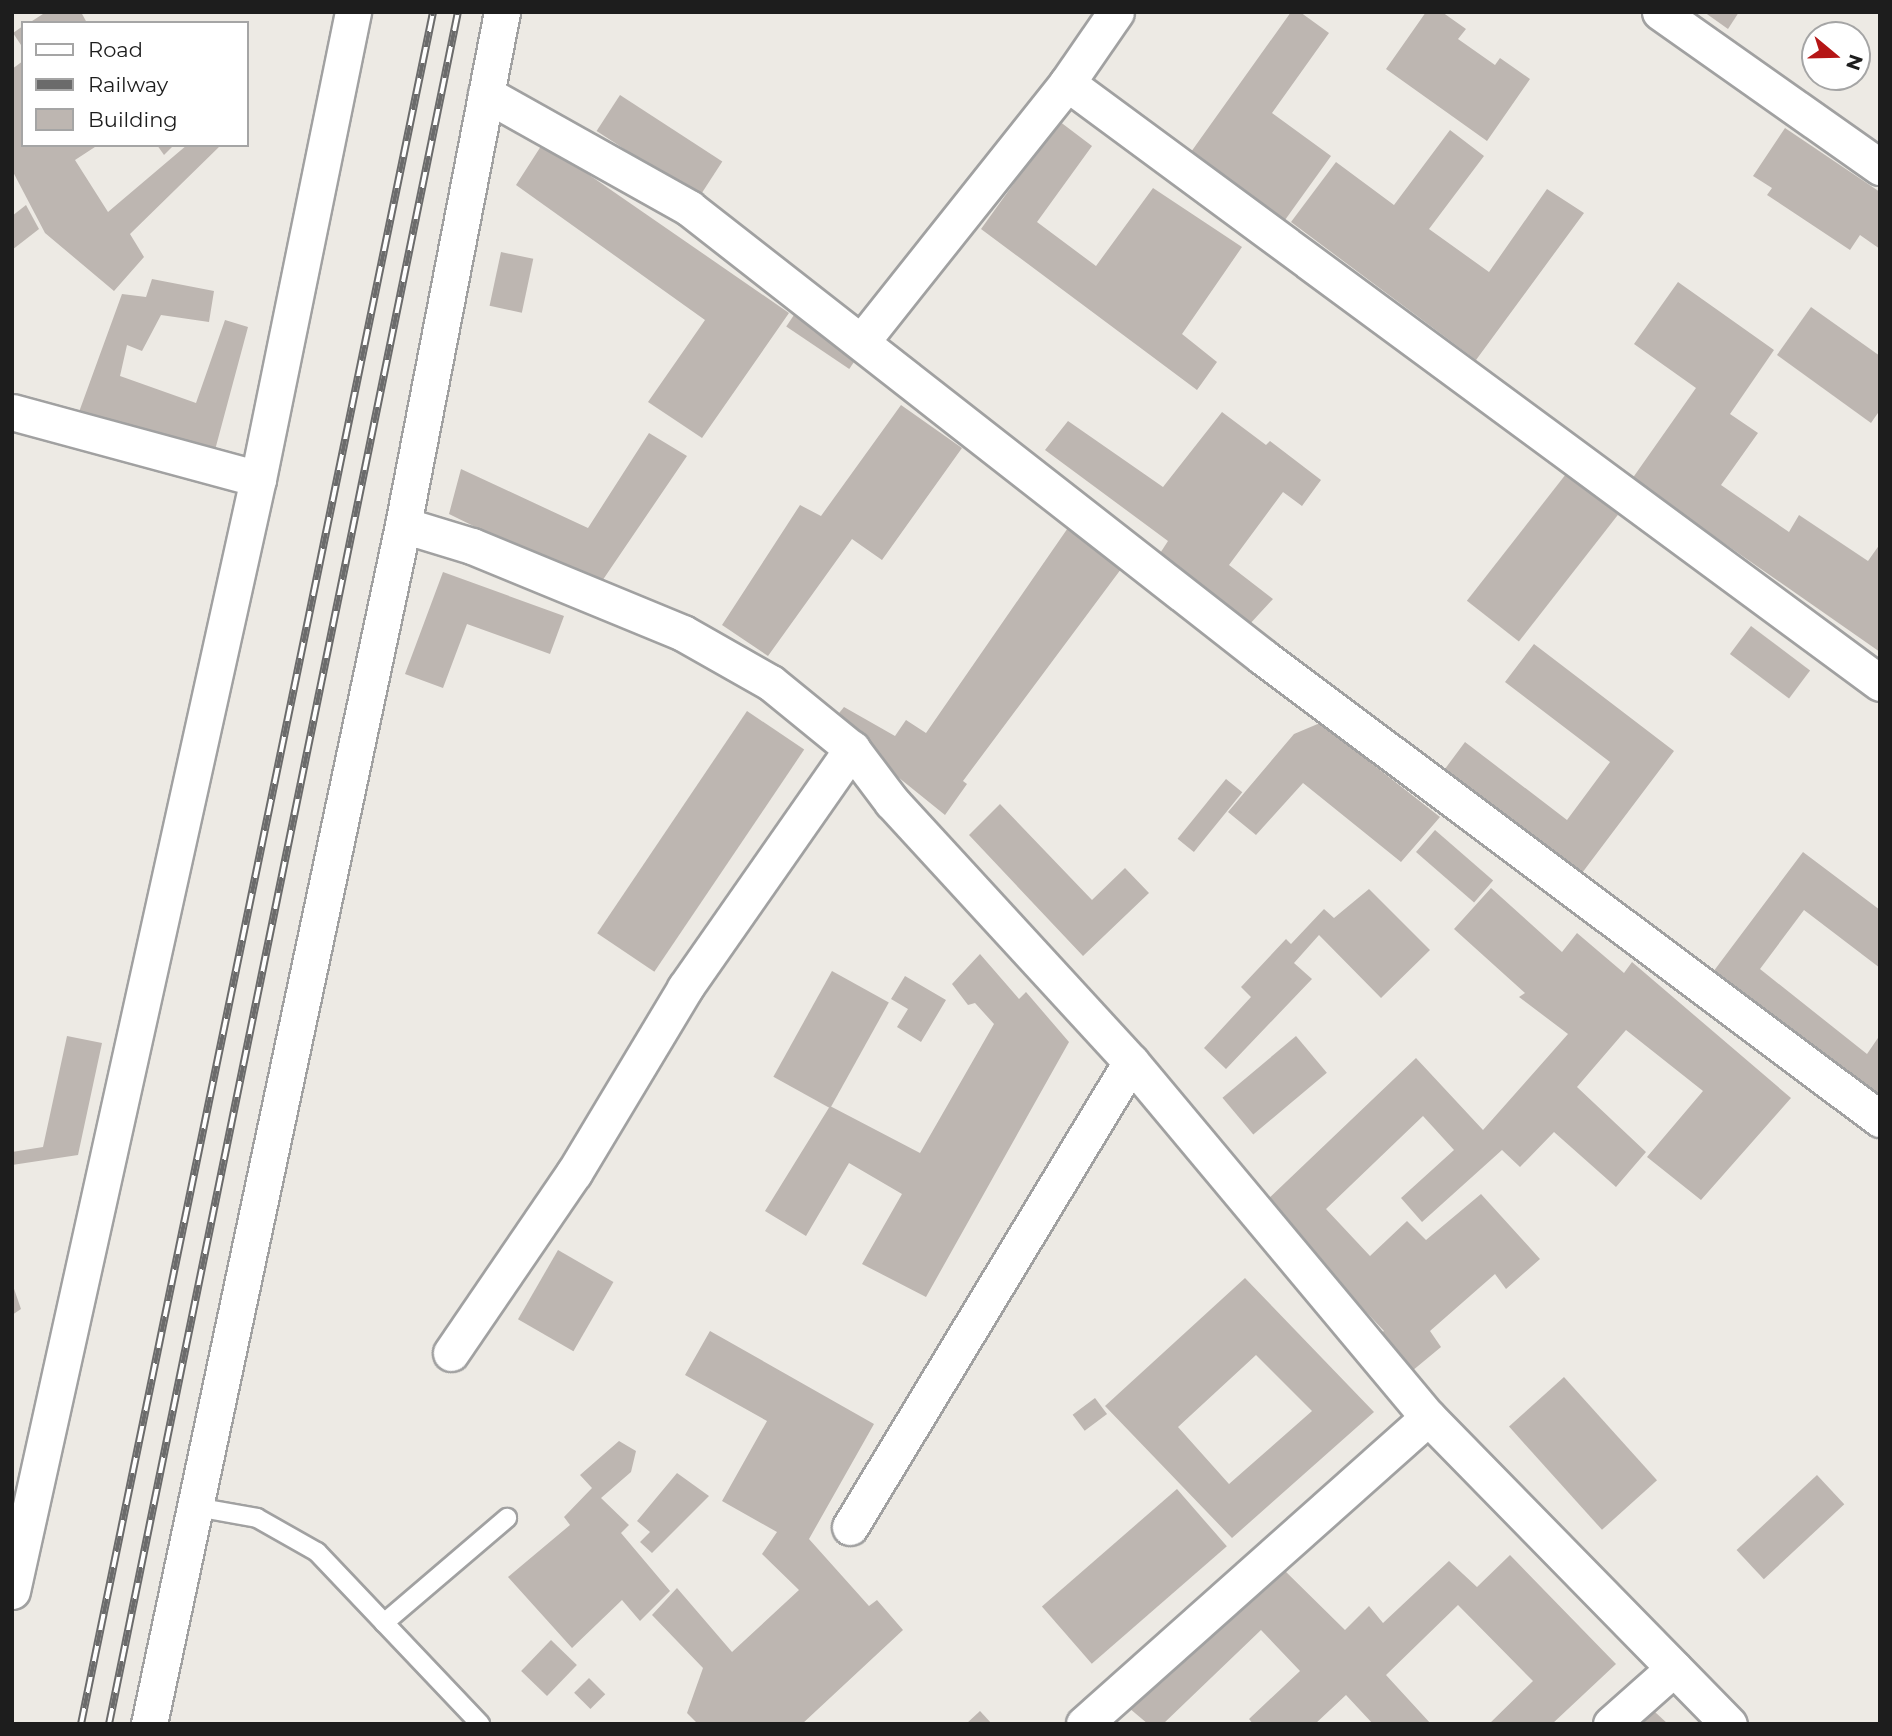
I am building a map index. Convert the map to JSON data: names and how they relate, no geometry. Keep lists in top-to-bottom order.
{
  "legend": ["Road", "Railway", "Building"],
  "north": "right"
}
